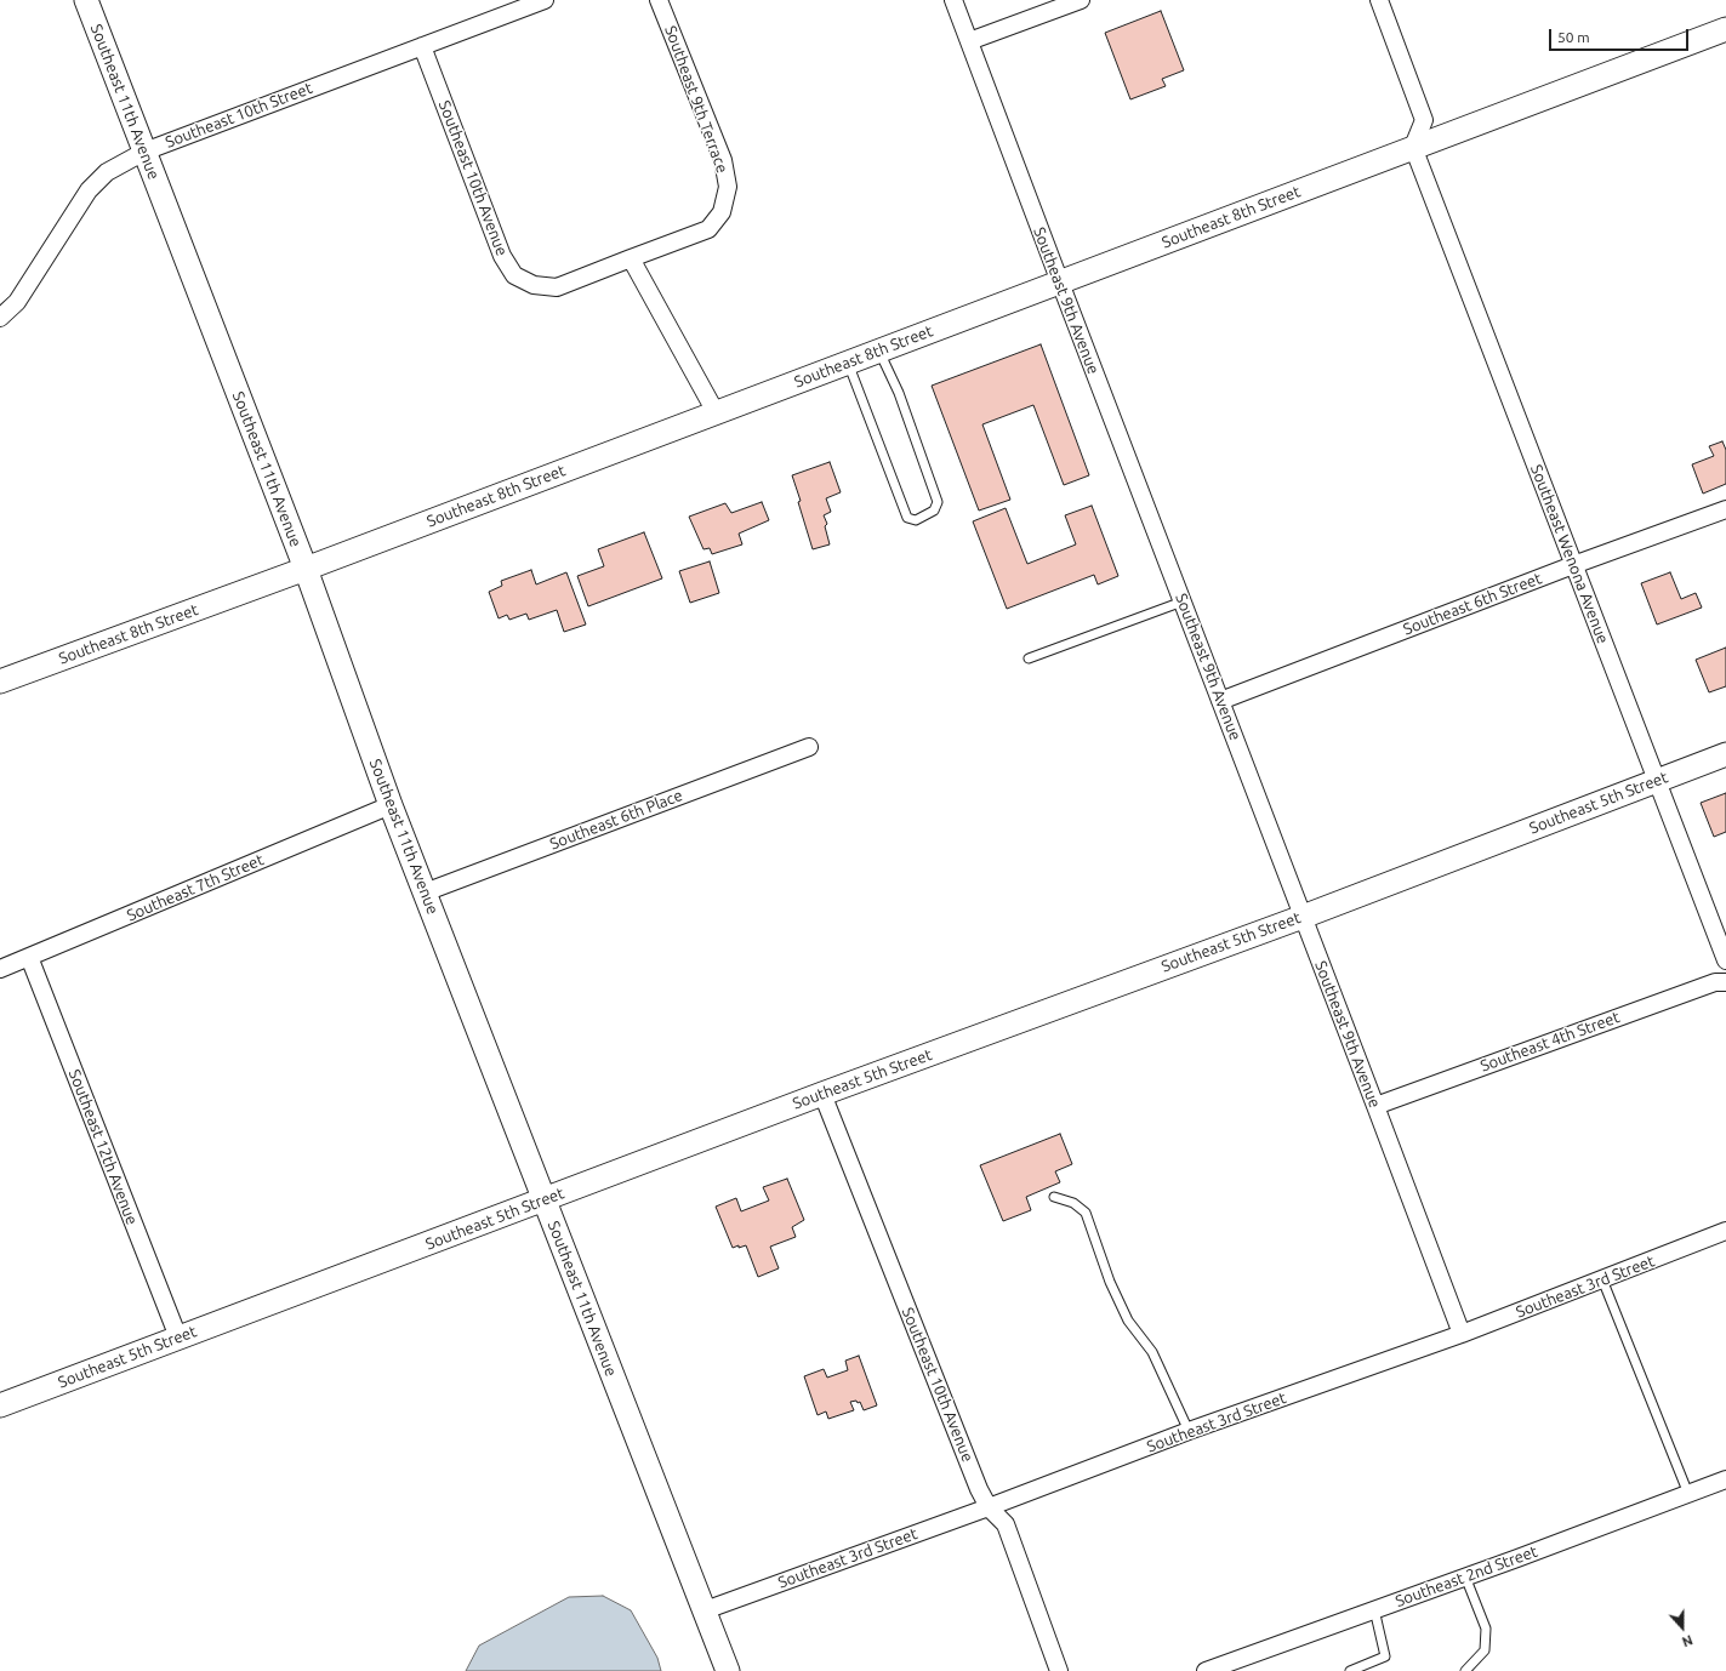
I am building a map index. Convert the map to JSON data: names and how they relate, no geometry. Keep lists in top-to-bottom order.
{
  "streets": {
    "street": [
      "Southeast 9th Terrace",
      "Southeast 11th Avenue",
      "Southeast 10th Street",
      "Southeast 10th Avenue",
      "Southeast 8th Street",
      "Southeast 9th Avenue",
      "Southeast Wenona Avenue",
      "Southeast 6th Street",
      "Southeast 5th Street",
      "Southeast 6th Place",
      "Southeast 7th Street",
      "Southeast 4th Street",
      "Southeast 12th Avenue",
      "Southeast 3rd Street",
      "Southeast 2nd Street"
    ]
  },
  "crossings": [
    ["Southeast 9th Terrace", "Southeast 10th Avenue"],
    ["Southeast 11th Avenue", "Southeast 10th Street"],
    ["Southeast 11th Avenue", "Southeast 8th Street"],
    ["Southeast 11th Avenue", "Southeast 5th Street"],
    ["Southeast 11th Avenue", "Southeast 6th Place"],
    ["Southeast 11th Avenue", "Southeast 7th Street"],
    ["Southeast 11th Avenue", "Southeast 3rd Street"],
    ["Southeast 10th Street", "Southeast 10th Avenue"],
    ["Southeast 10th Avenue", "Southeast 5th Street"],
    ["Southeast 10th Avenue", "Southeast 3rd Street"],
    ["Southeast 8th Street", "Southeast 9th Avenue"],
    ["Southeast 8th Street", "Southeast Wenona Avenue"],
    ["Southeast 9th Avenue", "Southeast 6th Street"],
    ["Southeast 9th Avenue", "Southeast 5th Street"],
    ["Southeast 9th Avenue", "Southeast 4th Street"],
    ["Southeast 9th Avenue", "Southeast 3rd Street"],
    ["Southeast Wenona Avenue", "Southeast 6th Street"],
    ["Southeast Wenona Avenue", "Southeast 5th Street"],
    ["Southeast 5th Street", "Southeast 12th Avenue"],
    ["Southeast 7th Street", "Southeast 12th Avenue"]
  ],
  "scale_bar": "50 m",
  "north": "bottom"
}
